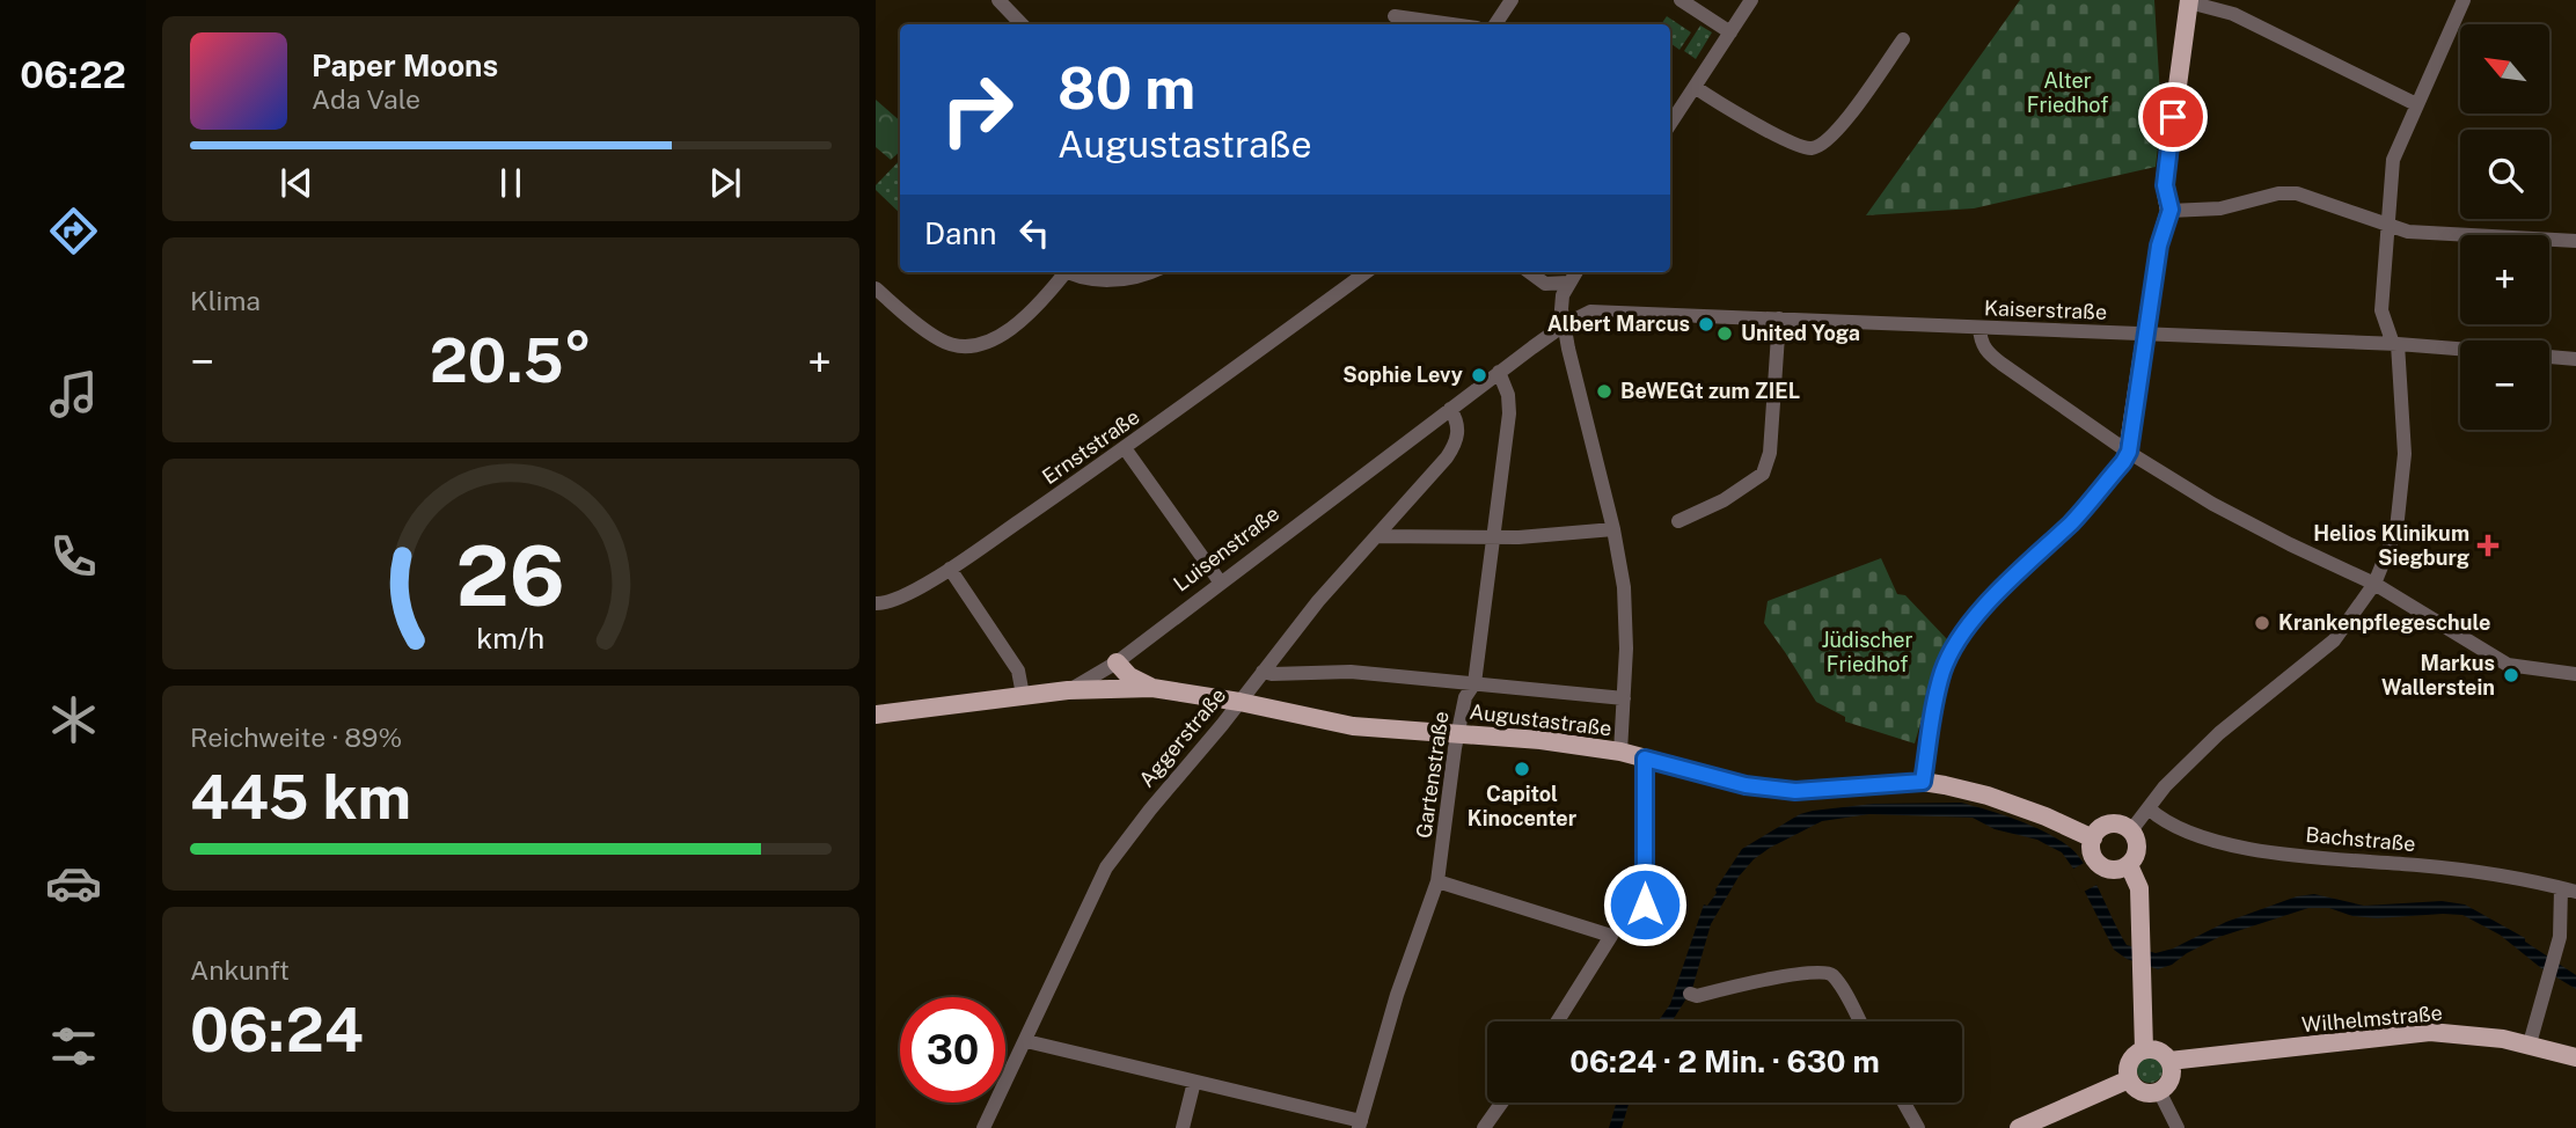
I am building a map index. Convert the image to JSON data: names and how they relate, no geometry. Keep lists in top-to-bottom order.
{
  "streets": {
    "main road": ["Luisenstraße", "Augustastraße", "Wilhelmstraße"],
    "street": [
      "Kaiserstraße",
      "Ernststraße",
      "Aggerstraße",
      "Gartenstraße",
      "Bachstraße"
    ]
  },
  "crossings": [
    ["Kaiserstraße", "Luisenstraße"],
    ["Luisenstraße", "Augustastraße"],
    ["Luisenstraße", "Aggerstraße"],
    ["Luisenstraße", "Gartenstraße"],
    ["Augustastraße", "Aggerstraße"],
    ["Augustastraße", "Gartenstraße"]
  ],
  "parks": ["Alter Friedhof", "Jüdischer Friedhof"],
  "places": {
    "other": [
      "Albert Marcus",
      "United Yoga",
      "Sophie Levy",
      "BeWEGt zum ZIEL",
      "Krankenpflegeschule",
      "Markus Wallerstein",
      "Capitol Kinocenter"
    ],
    "health": ["Helios Klinikum Siegburg"]
  },
  "north": "top left",
  "page": {
    "tabs": "06:22",
    "map_buttons": ["+", "−"],
    "turn": ["80 m", "Augustastraße"],
    "song": ["Paper Moons", "Ada Vale"],
    "then": "Dann",
    "tile": [
      "Klima",
      ["Reichweite · 89%", "445 km"],
      ["Ankunft", "06:24"]
    ],
    "heat": ["−", "20.5°", "+"],
    "limit": "30",
    "trip": "06:24 · 2 Min. · 630 m",
    "gauge": ["26", "km/h"]
  }
}
